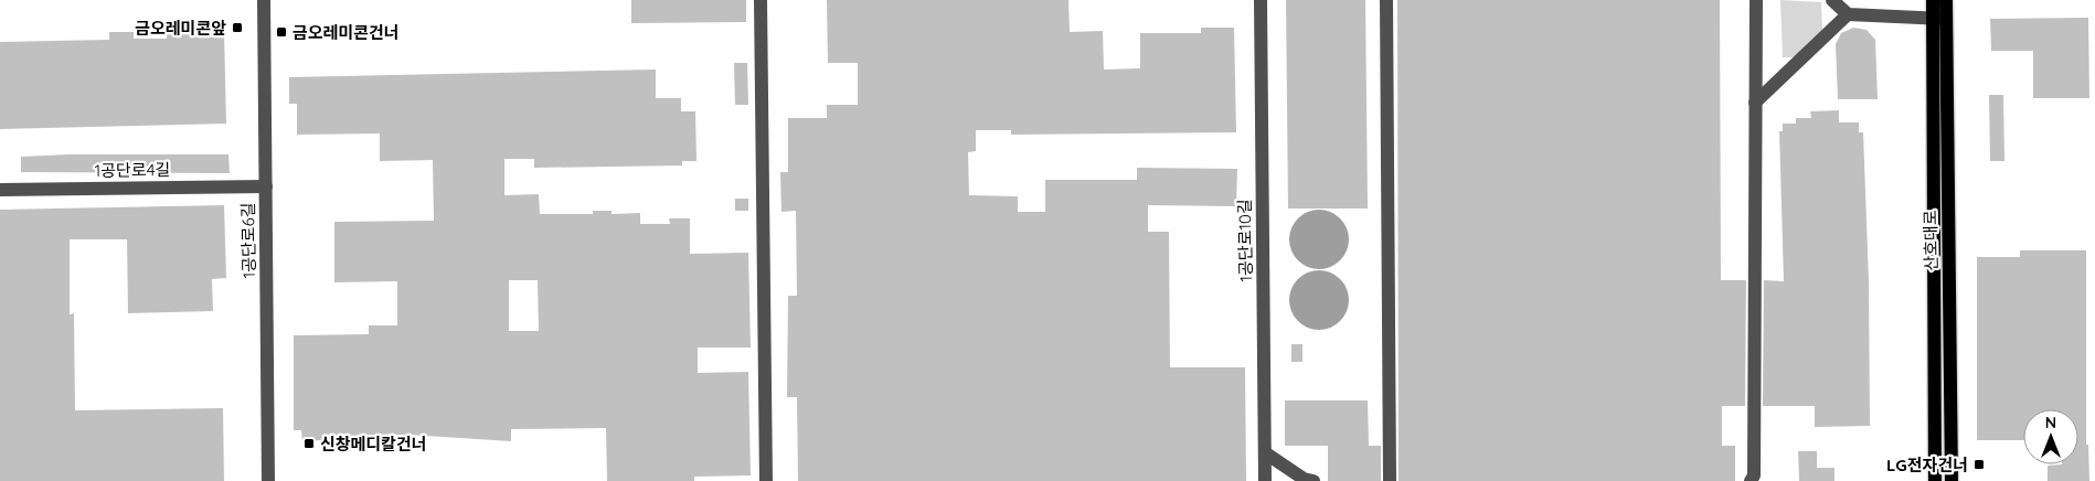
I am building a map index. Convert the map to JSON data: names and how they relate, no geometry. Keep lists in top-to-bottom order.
{
  "streets": {
    "main road": ["산호대로"],
    "street": ["1공단로4길", "1공단로6길", "1공단로10길"]
  },
  "crossings": [
    ["1공단로4길", "1공단로6길"]
  ],
  "places": {
    "transit": [
      "금오레미콘앞",
      "금오레미콘건너",
      "신창메디칼건너",
      "LG전자건너"
    ]
  },
  "north": "top"
}
